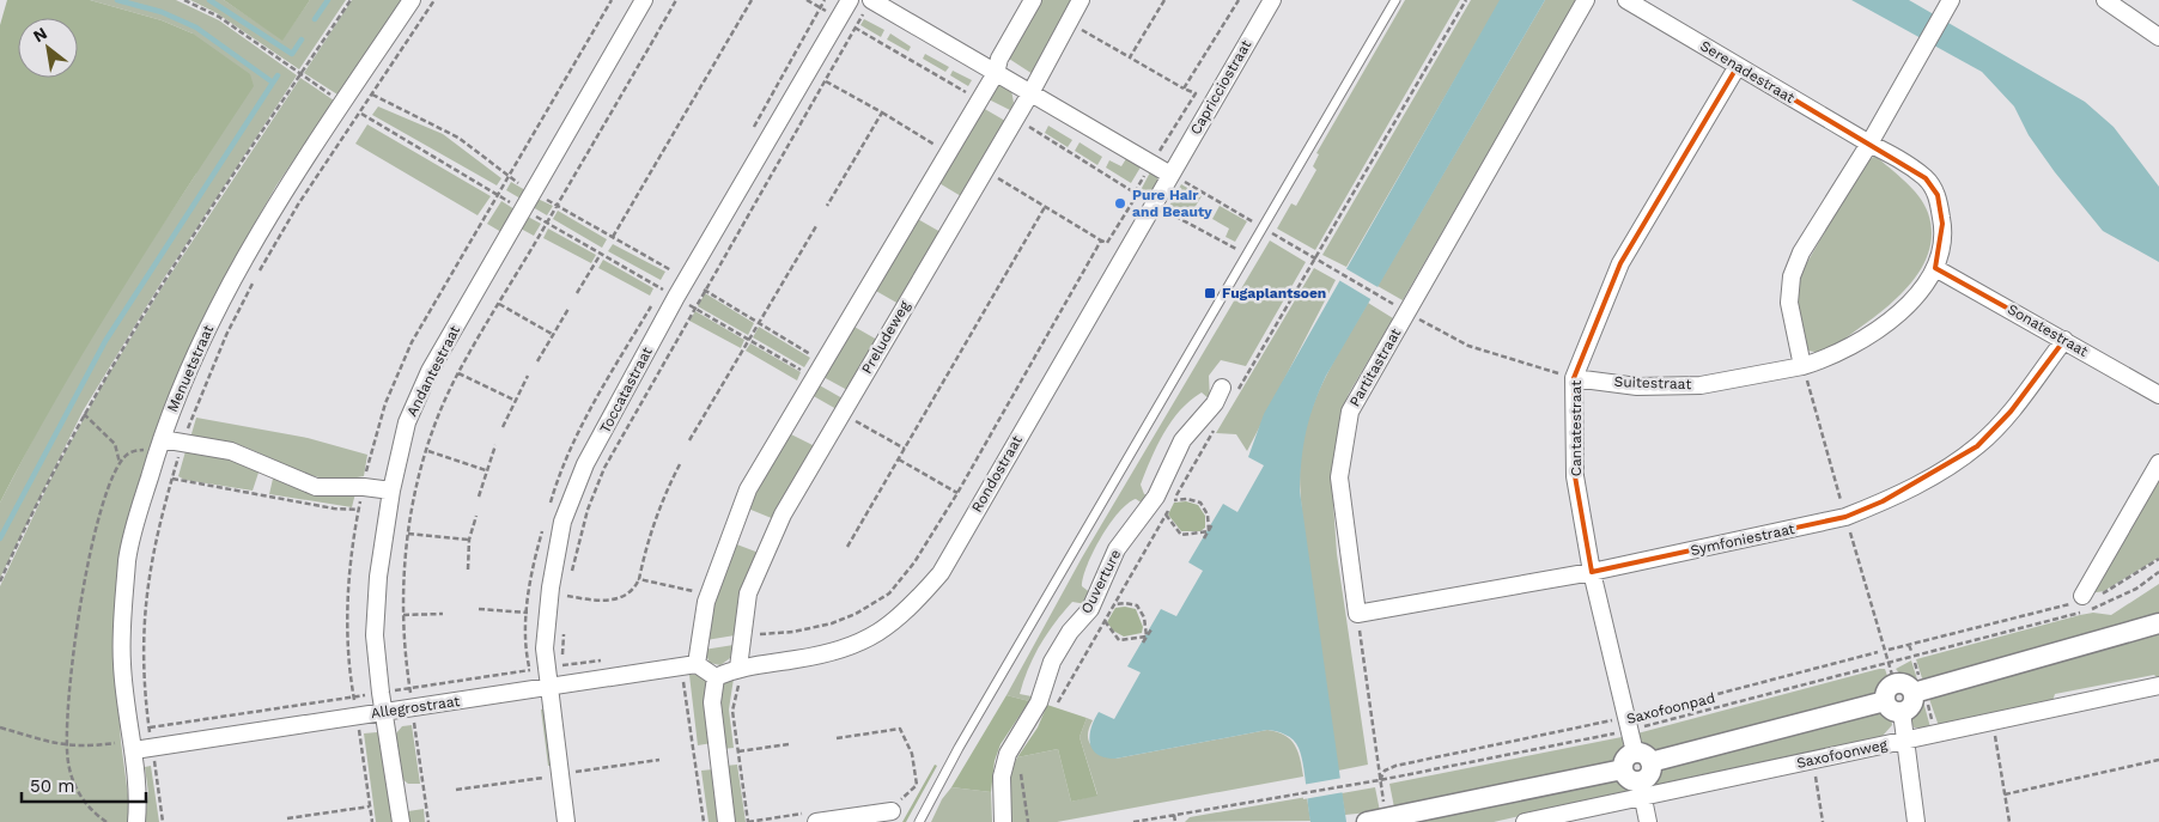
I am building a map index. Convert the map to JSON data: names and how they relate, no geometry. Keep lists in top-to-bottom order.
{
  "streets": {
    "street": [
      "Serenadestraat",
      "Capricciostraat",
      "Sonatestraat",
      "Preludeweg",
      "Partitastraat",
      "Menuetstraat",
      "Andantestraat",
      "Suitestraat",
      "Toccatastraat",
      "Cantatestraat",
      "Rondostraat",
      "Symfoniestraat",
      "Ouverture",
      "Allegrostraat",
      "Saxofoonweg"
    ],
    "path": ["Saxofoonpad"]
  },
  "crossings": [
    ["Serenadestraat", "Sonatestraat"],
    ["Serenadestraat", "Suitestraat"],
    ["Serenadestraat", "Cantatestraat"],
    ["Capricciostraat", "Rondostraat"],
    ["Sonatestraat", "Suitestraat"],
    ["Sonatestraat", "Symfoniestraat"],
    ["Preludeweg", "Rondostraat"],
    ["Partitastraat", "Symfoniestraat"],
    ["Menuetstraat", "Allegrostraat"],
    ["Andantestraat", "Allegrostraat"],
    ["Suitestraat", "Cantatestraat"],
    ["Toccatastraat", "Allegrostraat"],
    ["Cantatestraat", "Symfoniestraat"],
    ["Cantatestraat", "Saxofoonpad"]
  ],
  "places": {
    "other": ["Pure Hair and Beauty"],
    "transit": ["Fugaplantsoen"]
  },
  "scale_bar": "50 m",
  "north": "top left"
}
